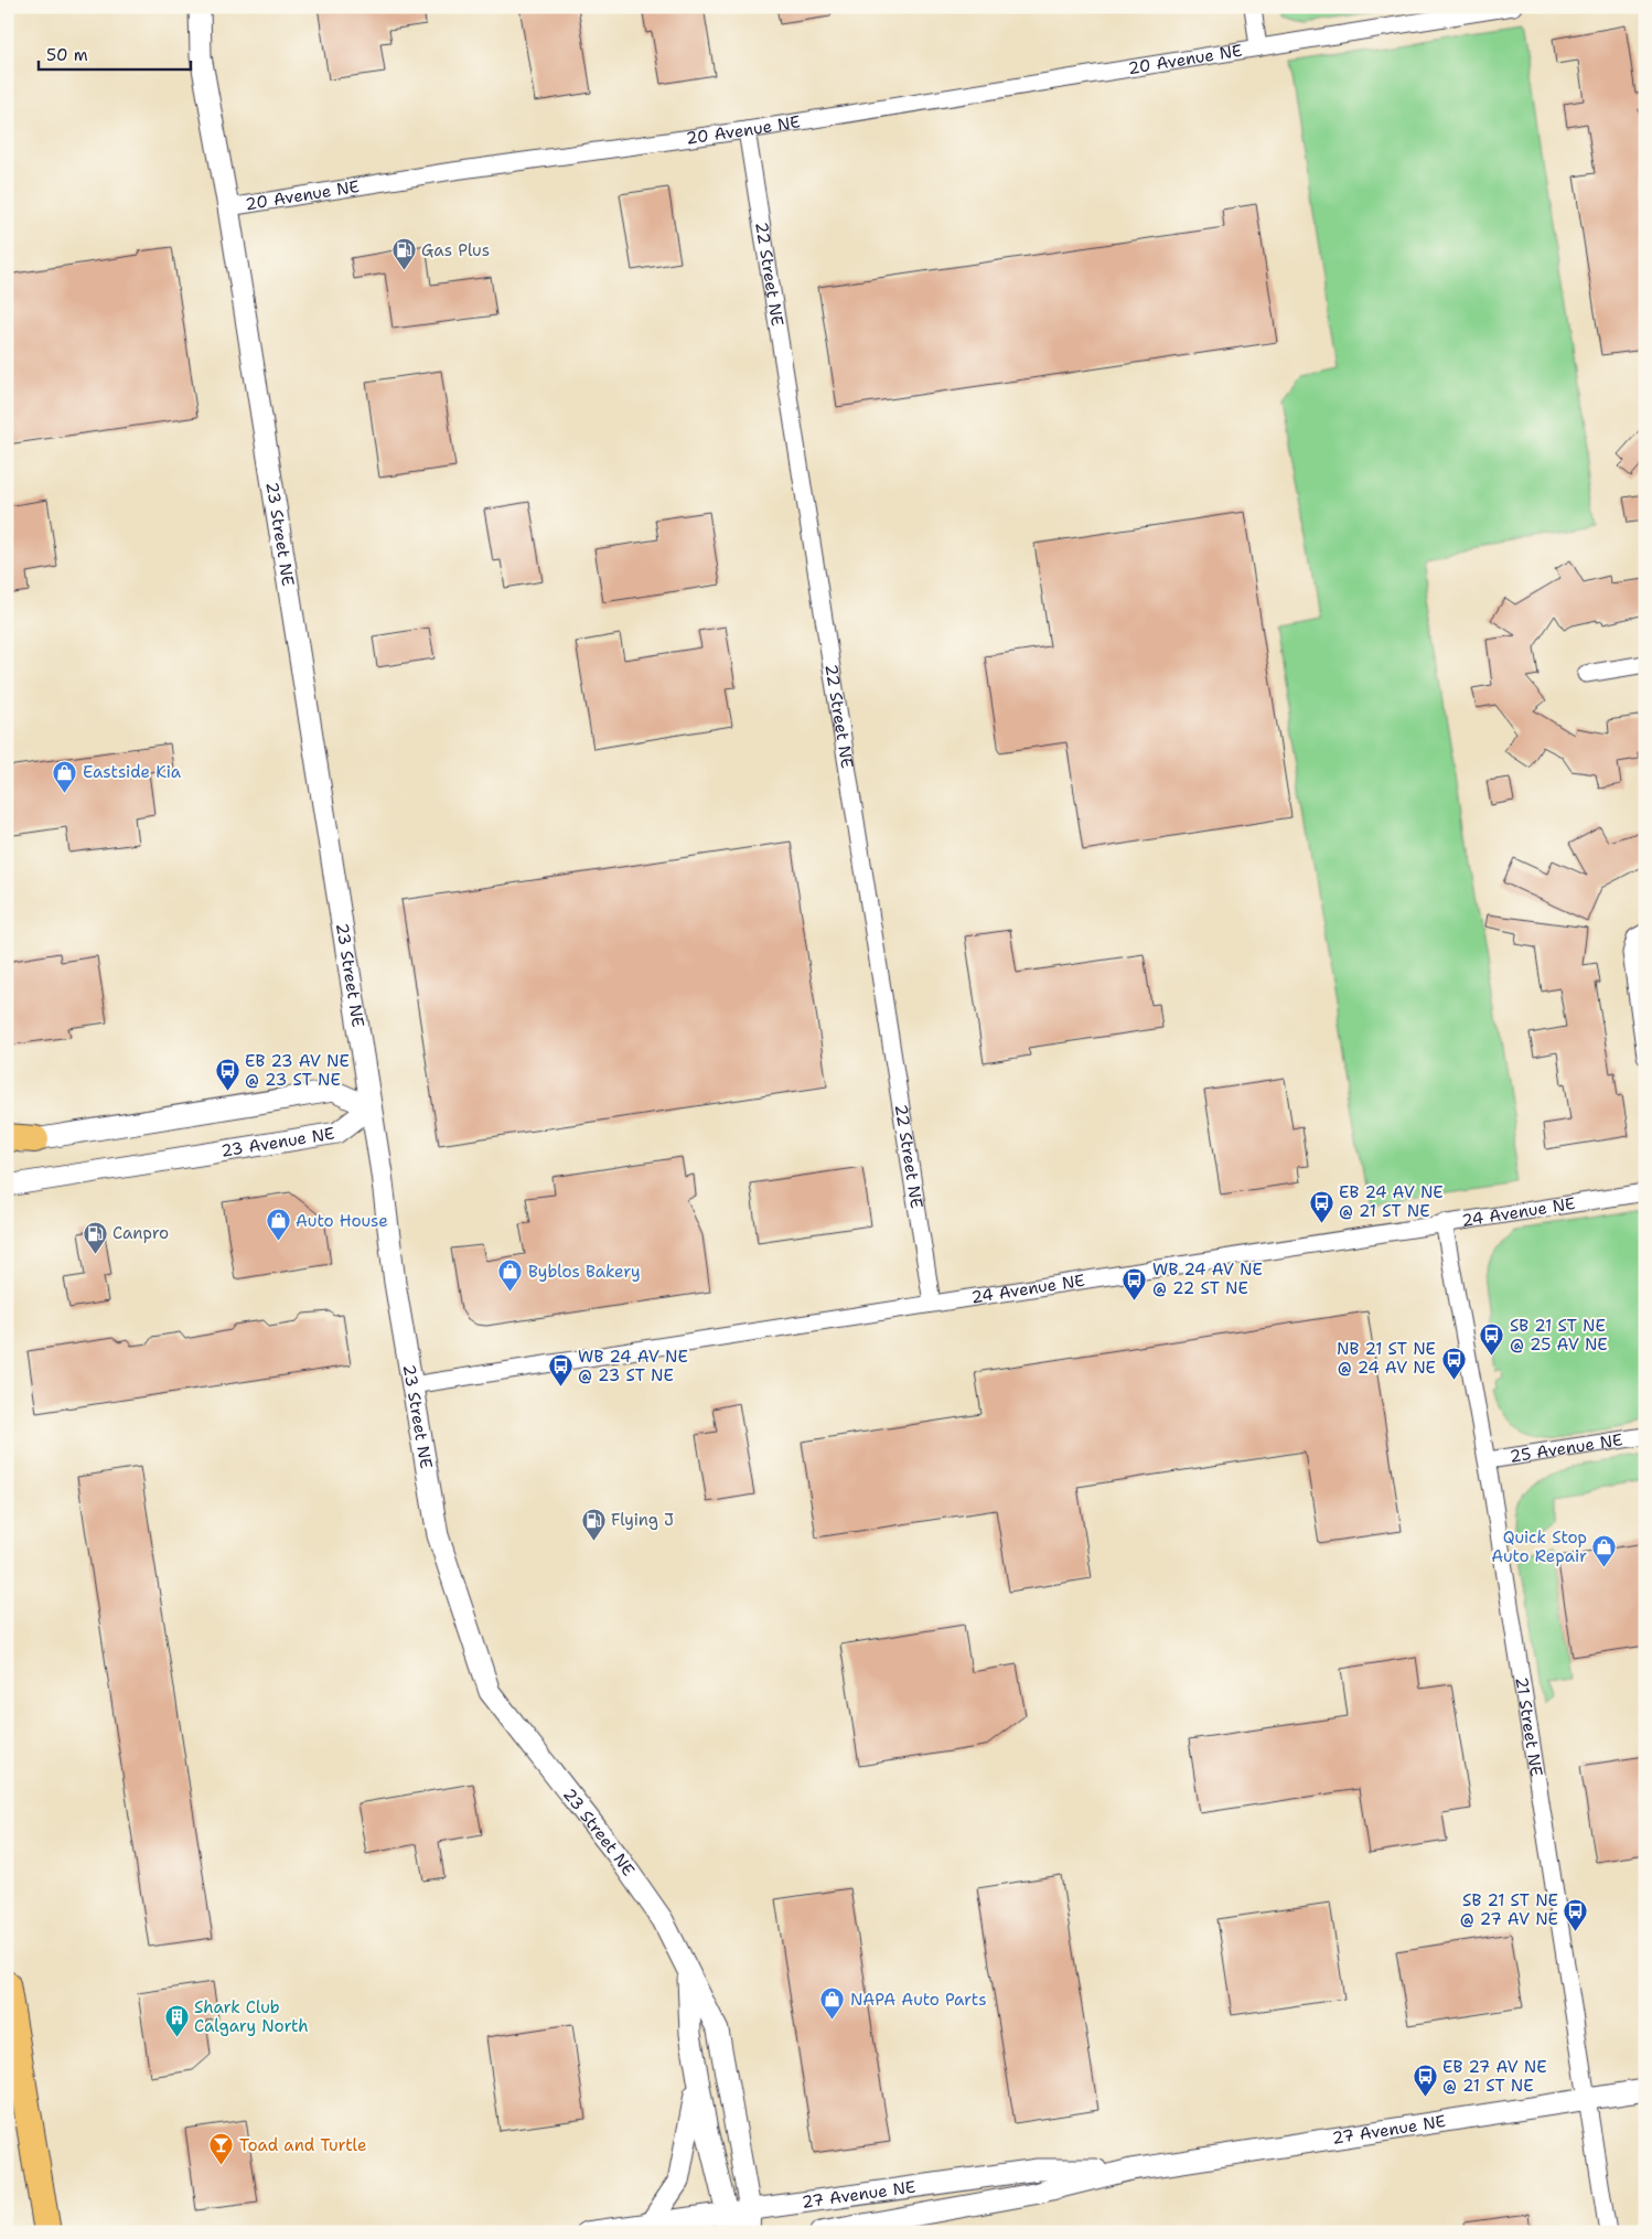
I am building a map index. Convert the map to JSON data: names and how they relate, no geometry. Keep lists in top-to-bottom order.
{
  "streets": {
    "street": [
      "20 Avenue NE",
      "22 Street NE",
      "23 Street NE",
      "23 Avenue NE",
      "24 Avenue NE",
      "25 Avenue NE",
      "21 Street NE",
      "27 Avenue NE"
    ]
  },
  "crossings": [
    ["20 Avenue NE", "22 Street NE"],
    ["20 Avenue NE", "23 Street NE"],
    ["22 Street NE", "24 Avenue NE"],
    ["23 Street NE", "23 Avenue NE"],
    ["23 Street NE", "24 Avenue NE"],
    ["23 Street NE", "27 Avenue NE"],
    ["24 Avenue NE", "21 Street NE"],
    ["25 Avenue NE", "21 Street NE"],
    ["21 Street NE", "27 Avenue NE"]
  ],
  "places": {
    "fuel station": ["Gas Plus", "Canpro", "Flying J"],
    "shop": [
      "Eastside Kia",
      "Auto House",
      "Byblos Bakery",
      "Quick Stop Auto Repair",
      "NAPA Auto Parts"
    ],
    "bus stop": [
      "EB 23 AV NE @ 23 ST NE",
      "EB 24 AV NE @ 21 ST NE",
      "WB 24 AV NE @ 22 ST NE",
      "SB 21 ST NE @ 25 AV NE",
      "NB 21 ST NE @ 24 AV NE",
      "WB 24 AV NE @ 23 ST NE",
      "SB 21 ST NE @ 27 AV NE",
      "EB 27 AV NE @ 21 ST NE"
    ],
    "building": ["Shark Club Calgary North"],
    "bar": ["Toad and Turtle"]
  },
  "scale_bar": "50 m"
}
